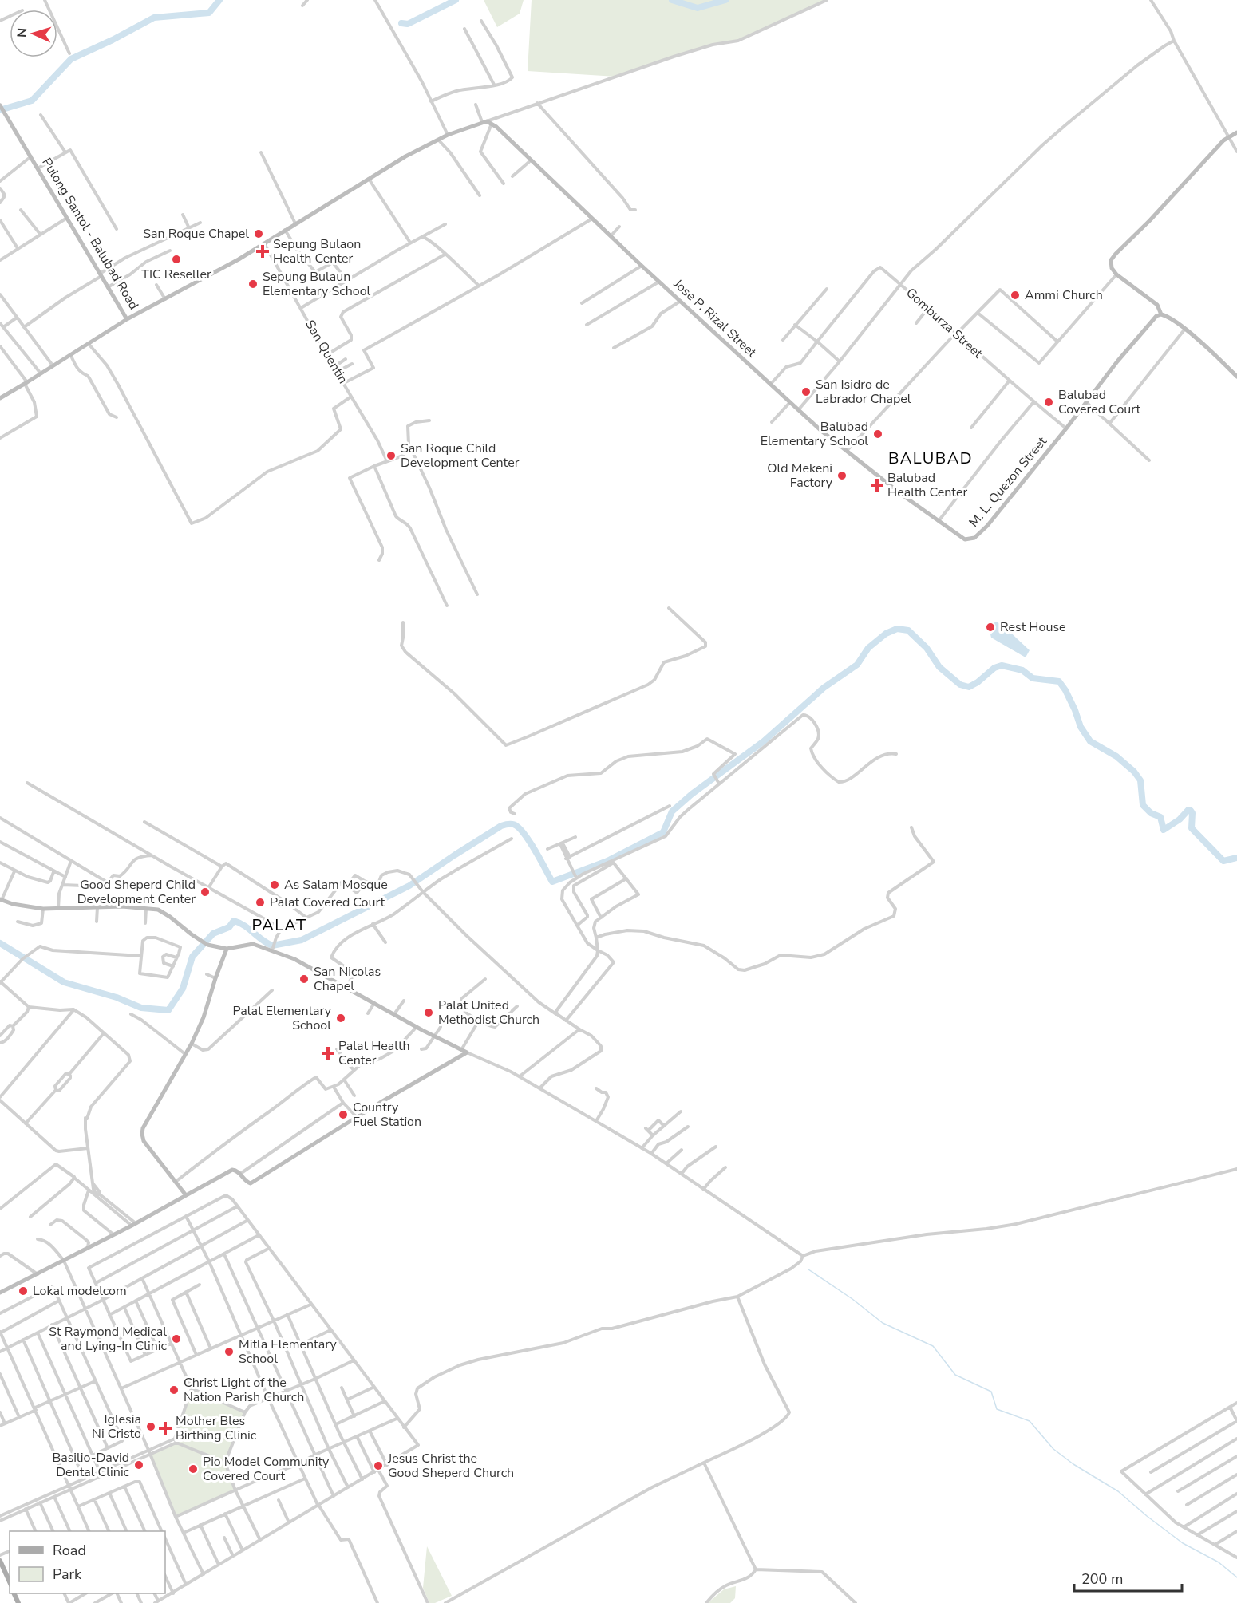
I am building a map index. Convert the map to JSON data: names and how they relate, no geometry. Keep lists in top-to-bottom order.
{
  "streets": {
    "street": [
      "Pulong Santol - Balubad Road",
      "Jose P. Rizal Street",
      "Gomburza Street",
      "San Quentin",
      "M. L. Quezon Street"
    ]
  },
  "crossings": [
    ["Pulong Santol - Balubad Road", "Jose P. Rizal Street"],
    ["Pulong Santol - Balubad Road", "San Quentin"],
    ["Jose P. Rizal Street", "Gomburza Street"],
    ["Jose P. Rizal Street", "M. L. Quezon Street"],
    ["Gomburza Street", "M. L. Quezon Street"]
  ],
  "districts": ["BALUBAD", "PALAT"],
  "places": {
    "other": [
      "San Roque Chapel",
      "TIC Reseller",
      "Sepung Bulaun Elementary School",
      "Ammi Church",
      "San Isidro de Labrador Chapel",
      "Balubad Covered Court",
      "Balubad Elementary School",
      "San Roque Child Development Center",
      "Old Mekeni Factory",
      "Rest House",
      "As Salam Mosque",
      "Good Sheperd Child Development Center",
      "Palat Covered Court",
      "San Nicolas Chapel",
      "Palat United Methodist Church",
      "Palat Elementary School",
      "Country Fuel Station",
      "Lokal modelcom",
      "St Raymond Medical and Lying-In Clinic",
      "Mitla Elementary School",
      "Christ Light of the Nation Parish Church",
      "Iglesia Ni Cristo",
      "Basilio-David Dental Clinic",
      "Jesus Christ the Good Sheperd Church",
      "Pio Model Community Covered Court"
    ],
    "health": [
      "Sepung Bulaon Health Center",
      "Balubad Health Center",
      "Palat Health Center",
      "Mother Bles Birthing Clinic"
    ]
  },
  "legend": ["Road", "Park"],
  "scale_bar": "200 m",
  "north": "left"
}
